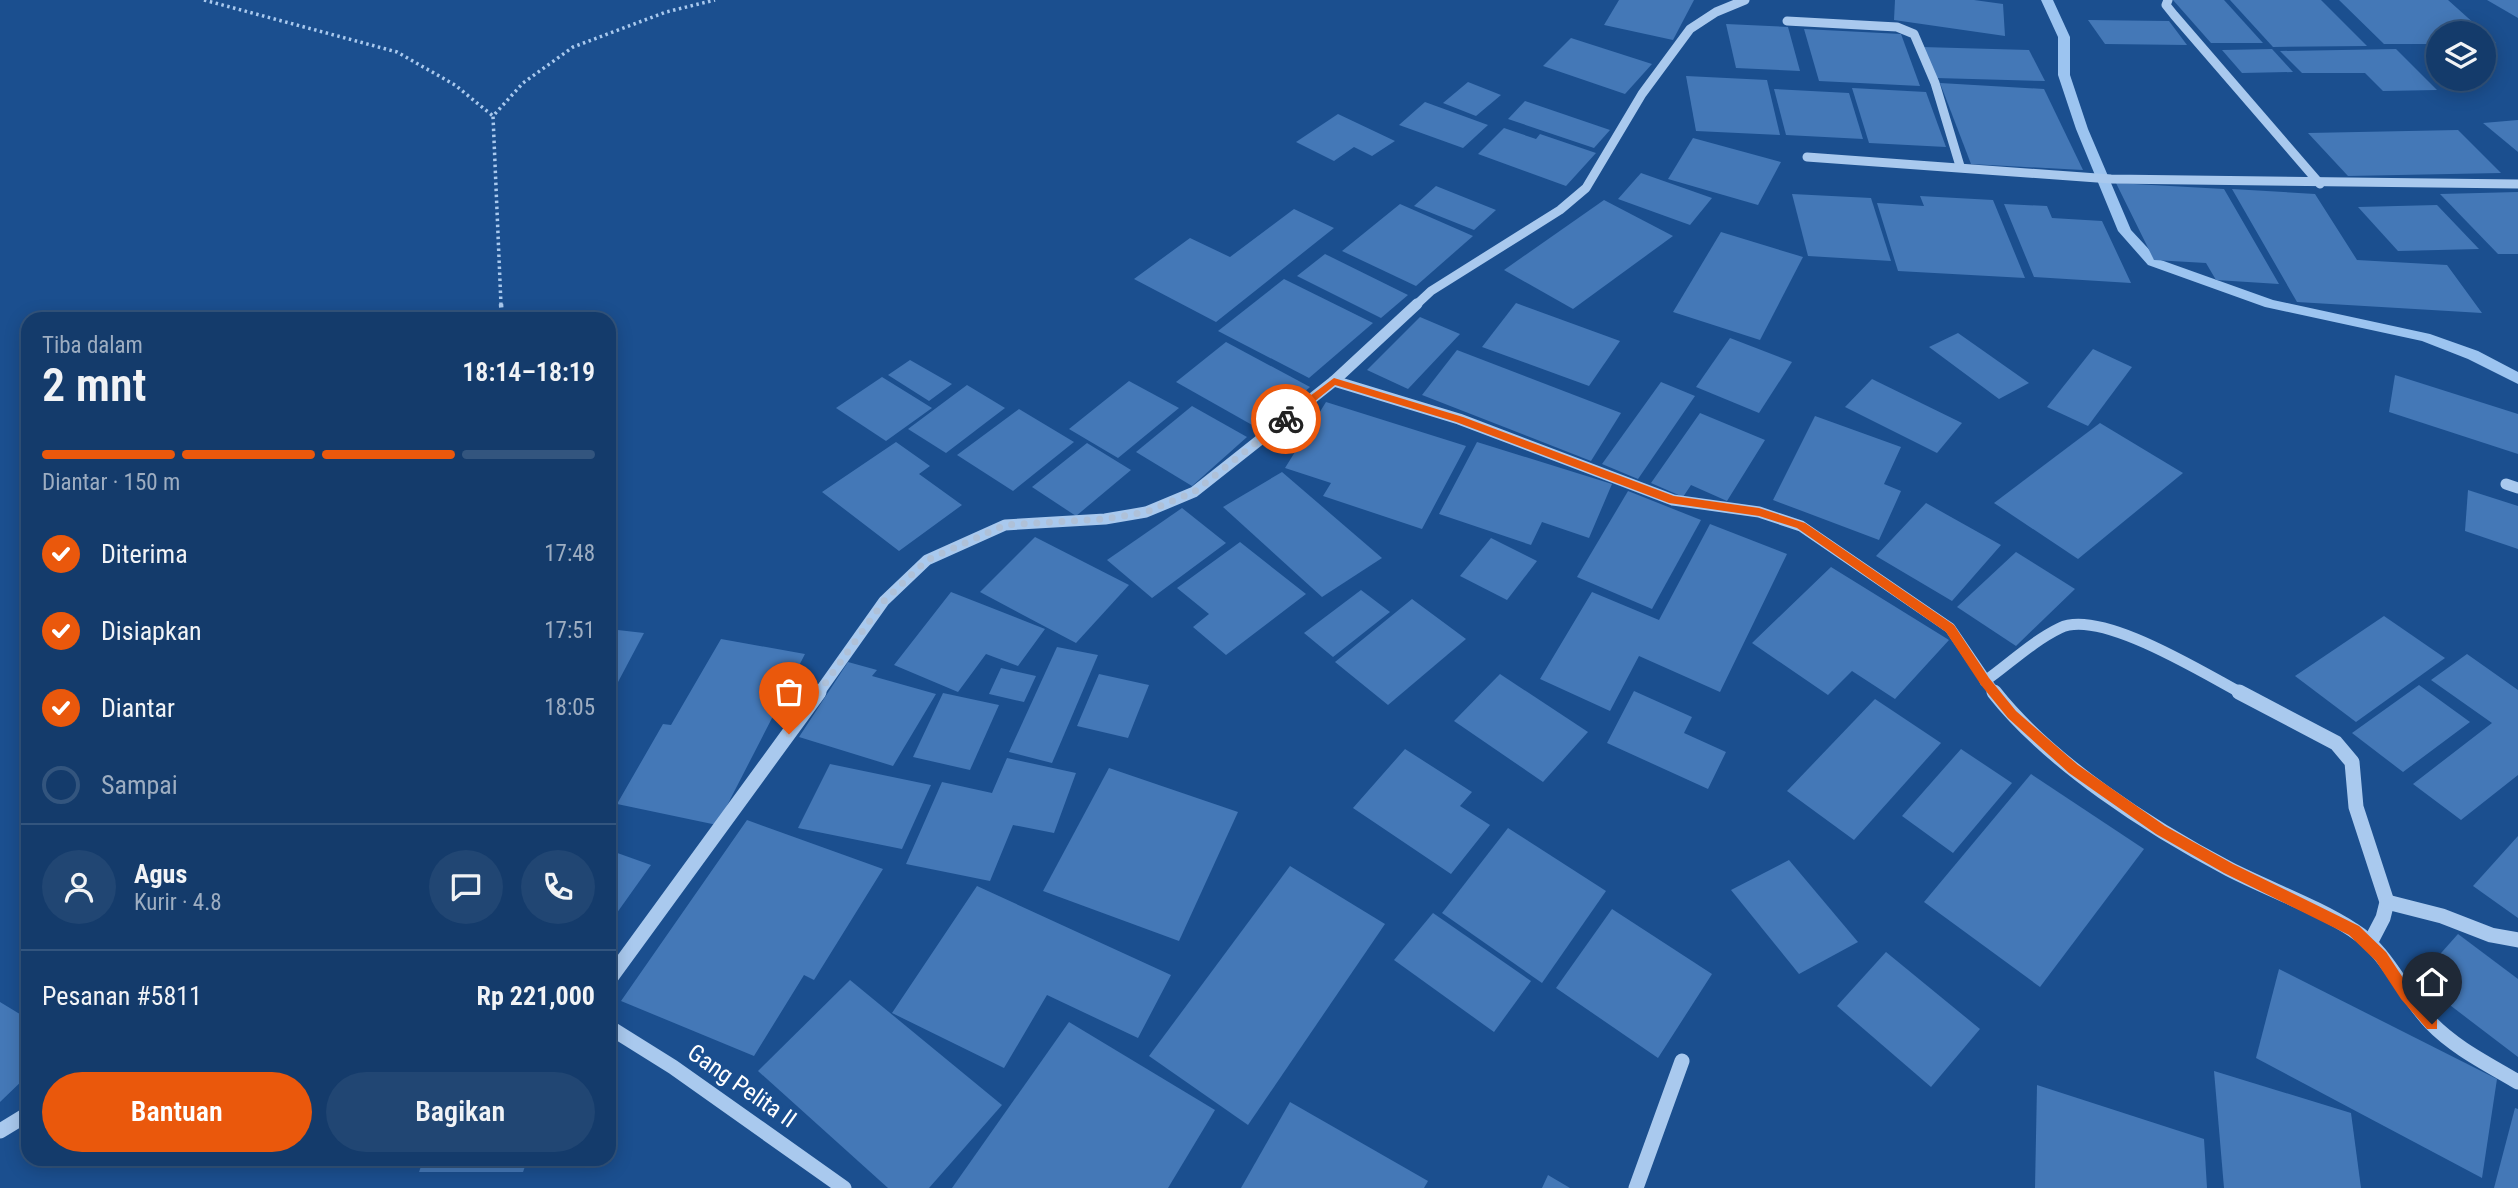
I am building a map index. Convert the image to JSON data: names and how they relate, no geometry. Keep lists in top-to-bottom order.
{
  "streets": {
    "street": ["Gang Pelita II"]
  },
  "page": {
    "heading": ["2 mnt", "Tiba dalam", "18:14–18:19"],
    "panel": [
      "Agus",
      "Kurir · 4.8",
      "Pesanan #5811",
      "Rp 221,000"
    ],
    "bar": "Diantar · 150 m",
    "list": [
      ["Diterima", "17:48"],
      ["Disiapkan", "17:51"],
      ["Diantar", "18:05"],
      "Sampai"
    ],
    "buttons": ["Bantuan", "Bagikan"]
  }
}
